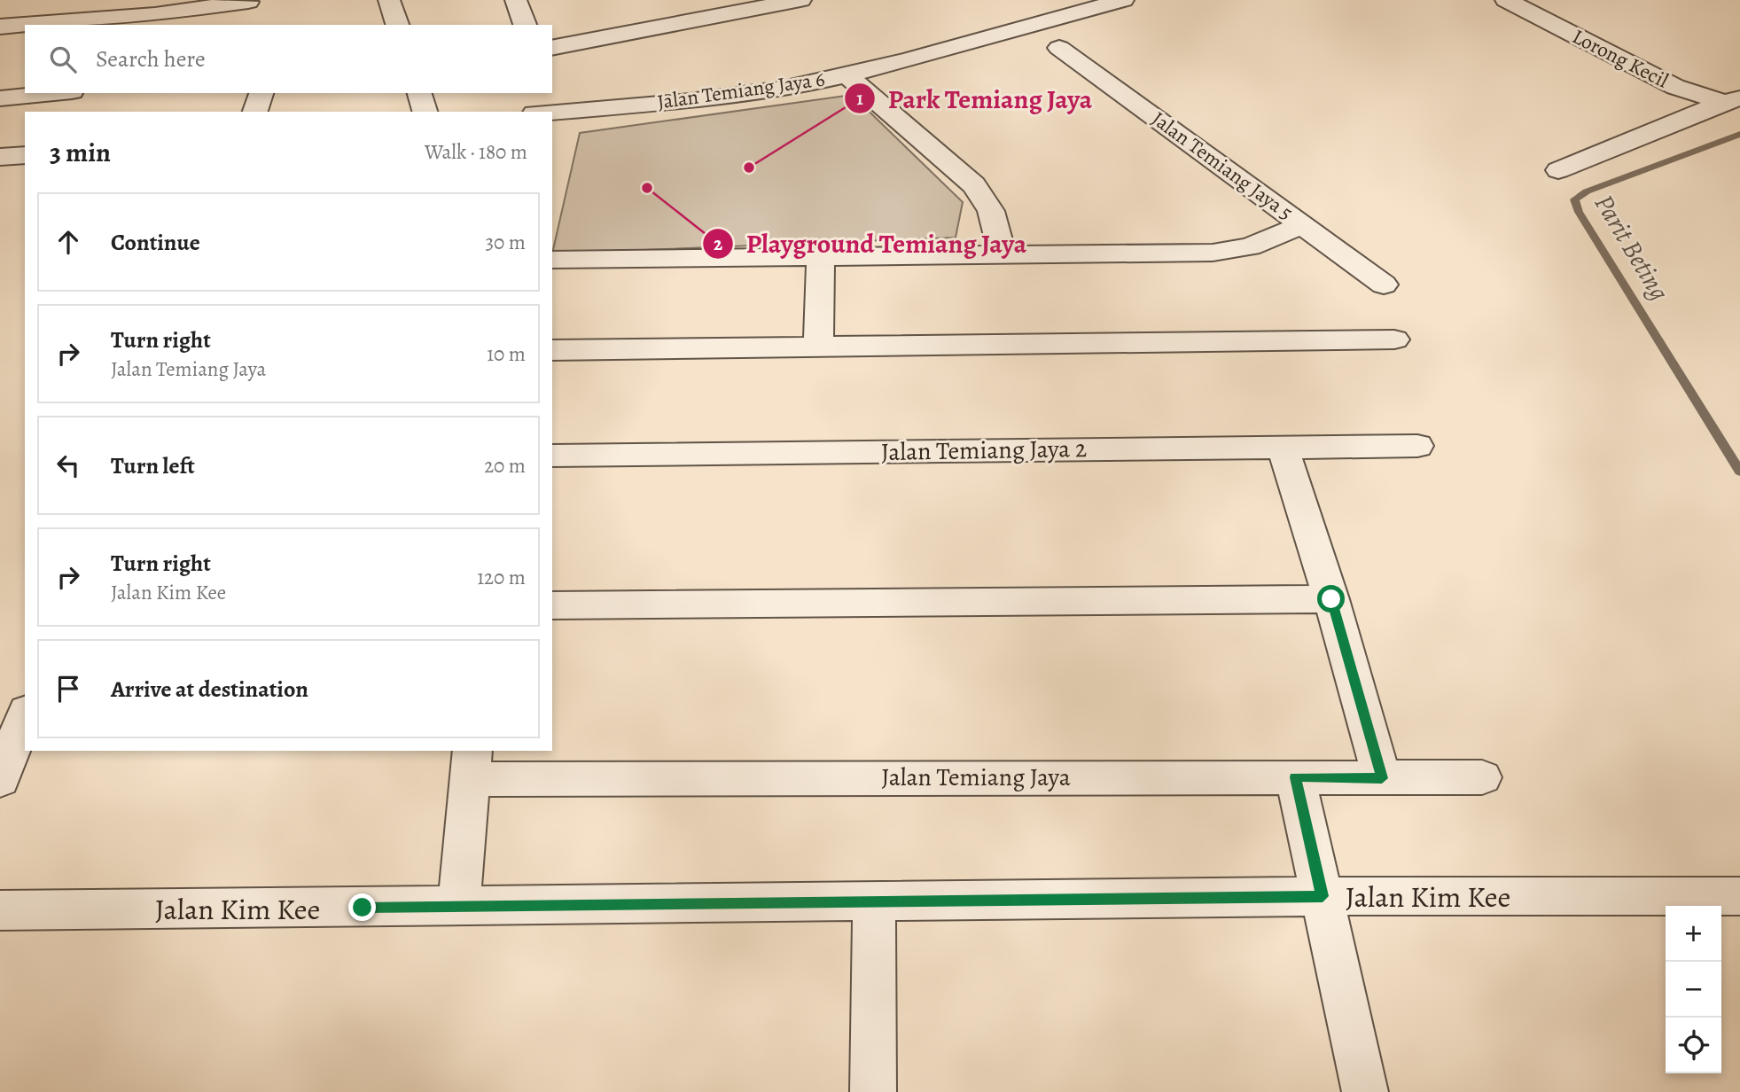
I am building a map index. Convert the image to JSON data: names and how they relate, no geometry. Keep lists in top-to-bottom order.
{
  "streets": {
    "street": [
      "Lorong Kecil",
      "Jalan Temiang Jaya 6",
      "Jalan Temiang Jaya 5",
      "Jalan Temiang Jaya 2",
      "Jalan Temiang Jaya",
      "Jalan Kim Kee"
    ]
  },
  "water": ["Parit Beting"],
  "places": ["Park Temiang Jaya", "Playground Temiang Jaya"],
  "page": {
    "search": "Search here",
    "heading": ["3 min", "Walk · 180 m"],
    "list": [
      ["Continue", "30 m"],
      ["Turn right", "Jalan Temiang Jaya", "10 m"],
      ["Turn left", "20 m"],
      ["Turn right", "Jalan Kim Kee", "120 m"],
      "Arrive at destination"
    ],
    "map_buttons": ["+", "−"]
  }
}
